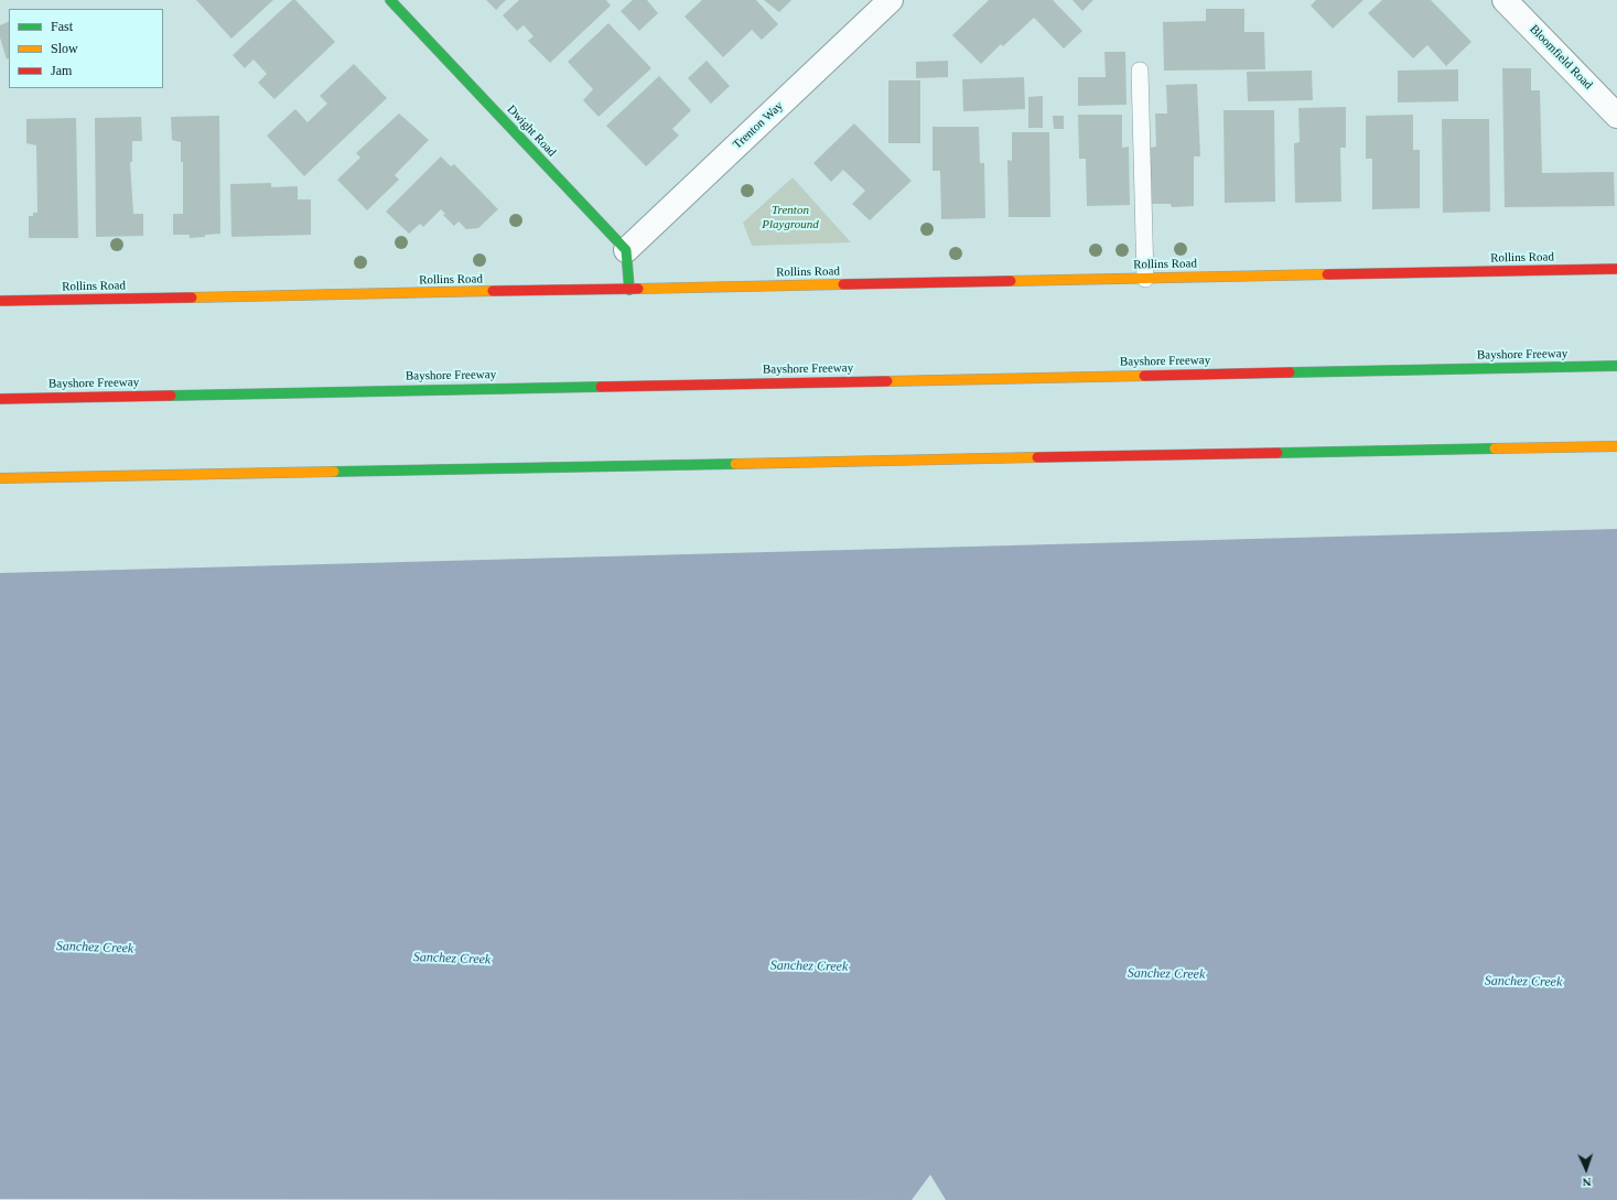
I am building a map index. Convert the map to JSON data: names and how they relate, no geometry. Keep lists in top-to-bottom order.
{
  "streets": {
    "main road": ["Dwight Road", "Rollins Road", "Bayshore Freeway"],
    "street": ["Bloomfield Road", "Trenton Way"]
  },
  "crossings": [
    ["Trenton Way", "Dwight Road"]
  ],
  "water": ["Sanchez Creek"],
  "parks": ["Trenton Playground"],
  "legend": ["Fast", "Slow", "Jam"],
  "north": "bottom"
}
